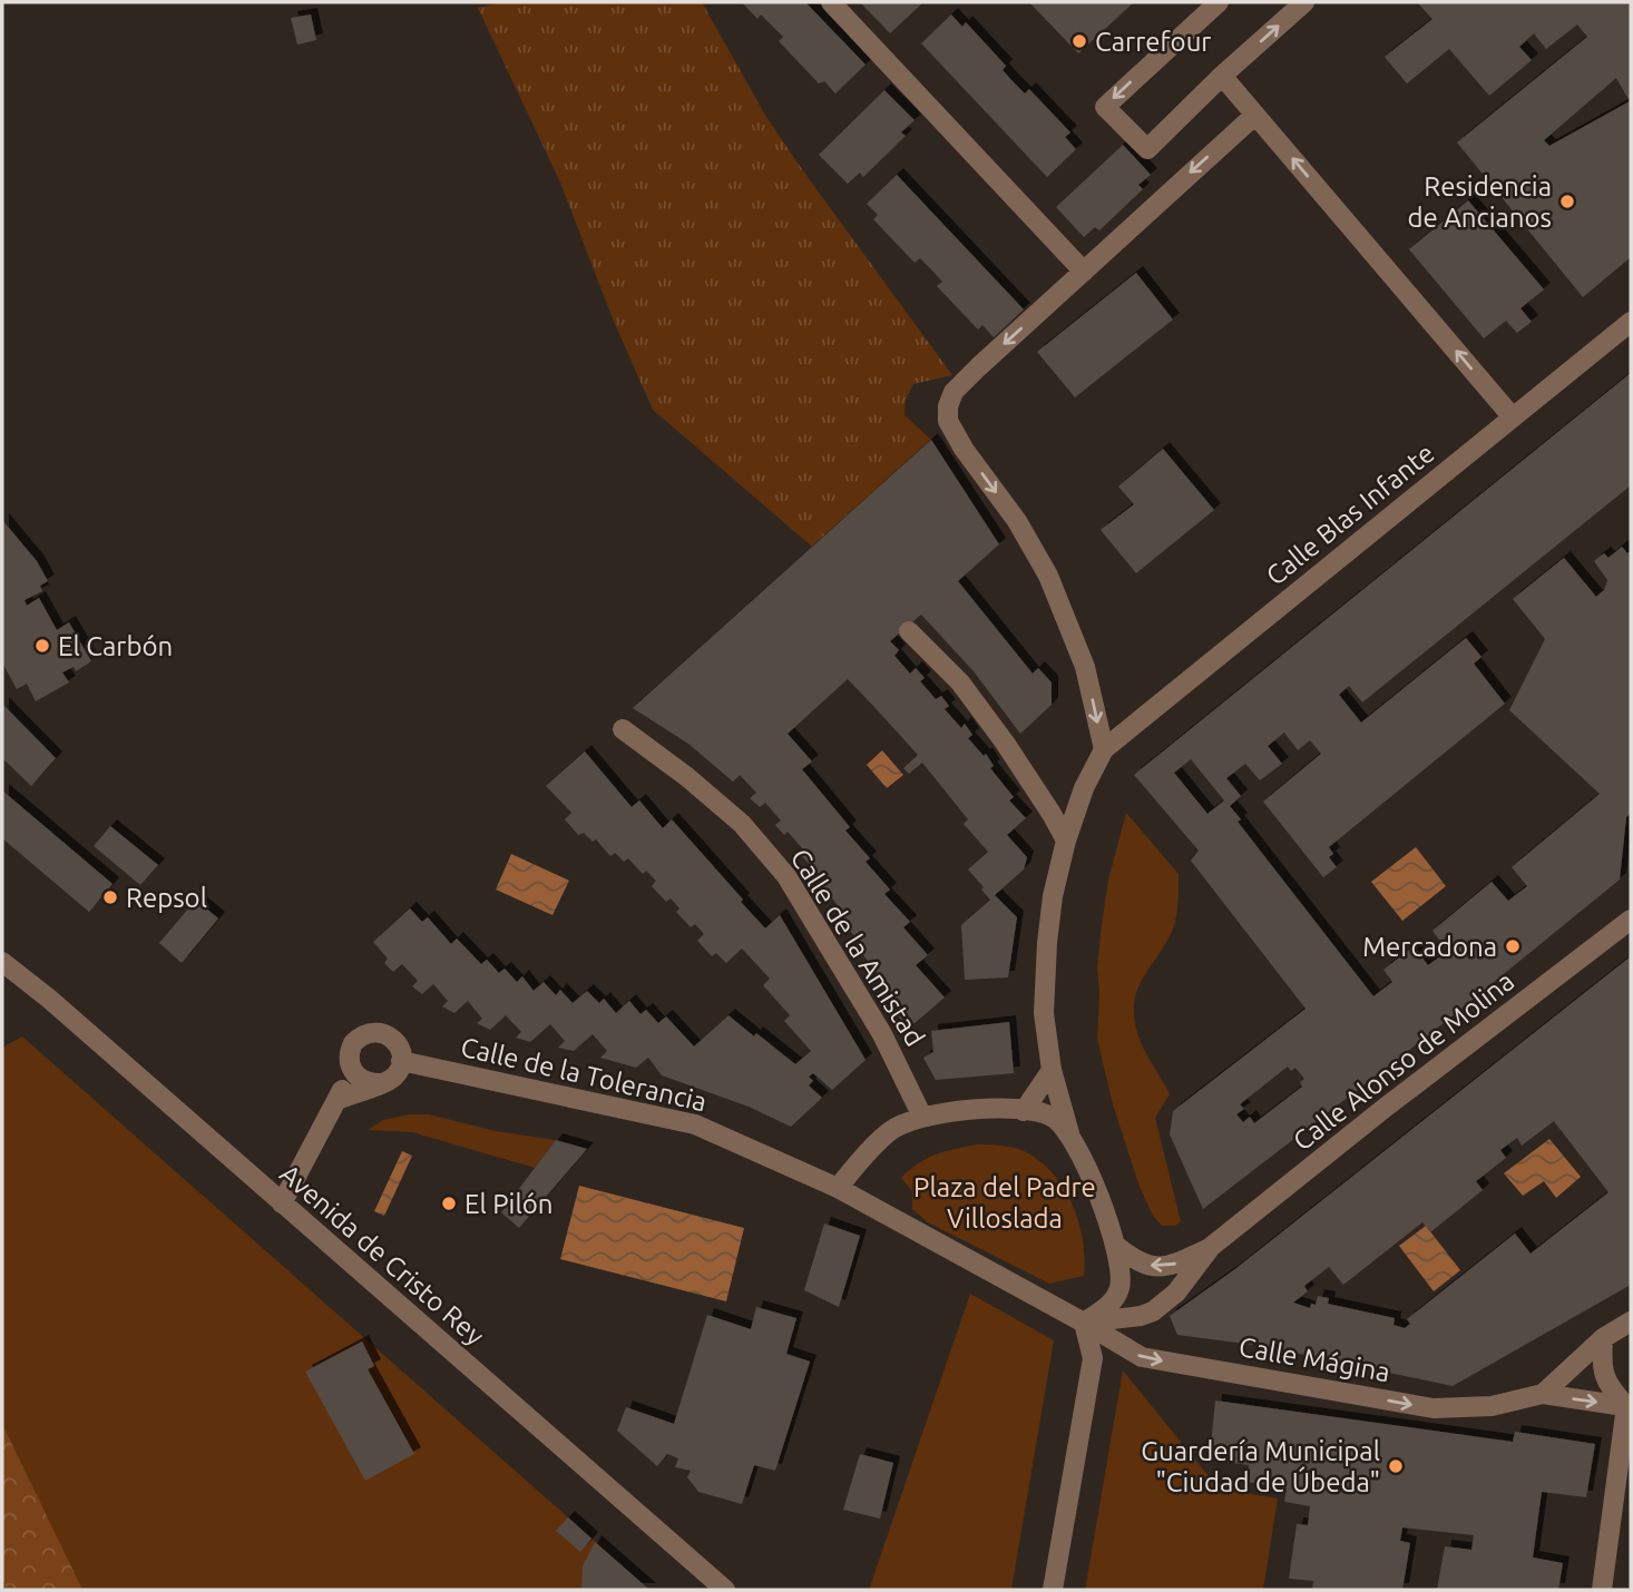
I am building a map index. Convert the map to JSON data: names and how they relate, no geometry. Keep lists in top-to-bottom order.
{
  "streets": {
    "street": [
      "Calle Blas Infante",
      "Calle de la Amistad",
      "Calle Alonso de Molina",
      "Calle de la Tolerancia",
      "Avenida de Cristo Rey",
      "Calle Mágina"
    ]
  },
  "crossings": [
    ["Calle Alonso de Molina", "Calle Mágina"]
  ],
  "one_way": ["Calle Mágina"],
  "parks": ["Plaza del Padre Villoslada"],
  "places": [
    "Carrefour",
    "Residencia de Ancianos",
    "El Carbón",
    "Repsol",
    "Mercadona",
    "El Pilón",
    "Guardería Municipal \"Ciudad de Úbeda\""
  ]
}
